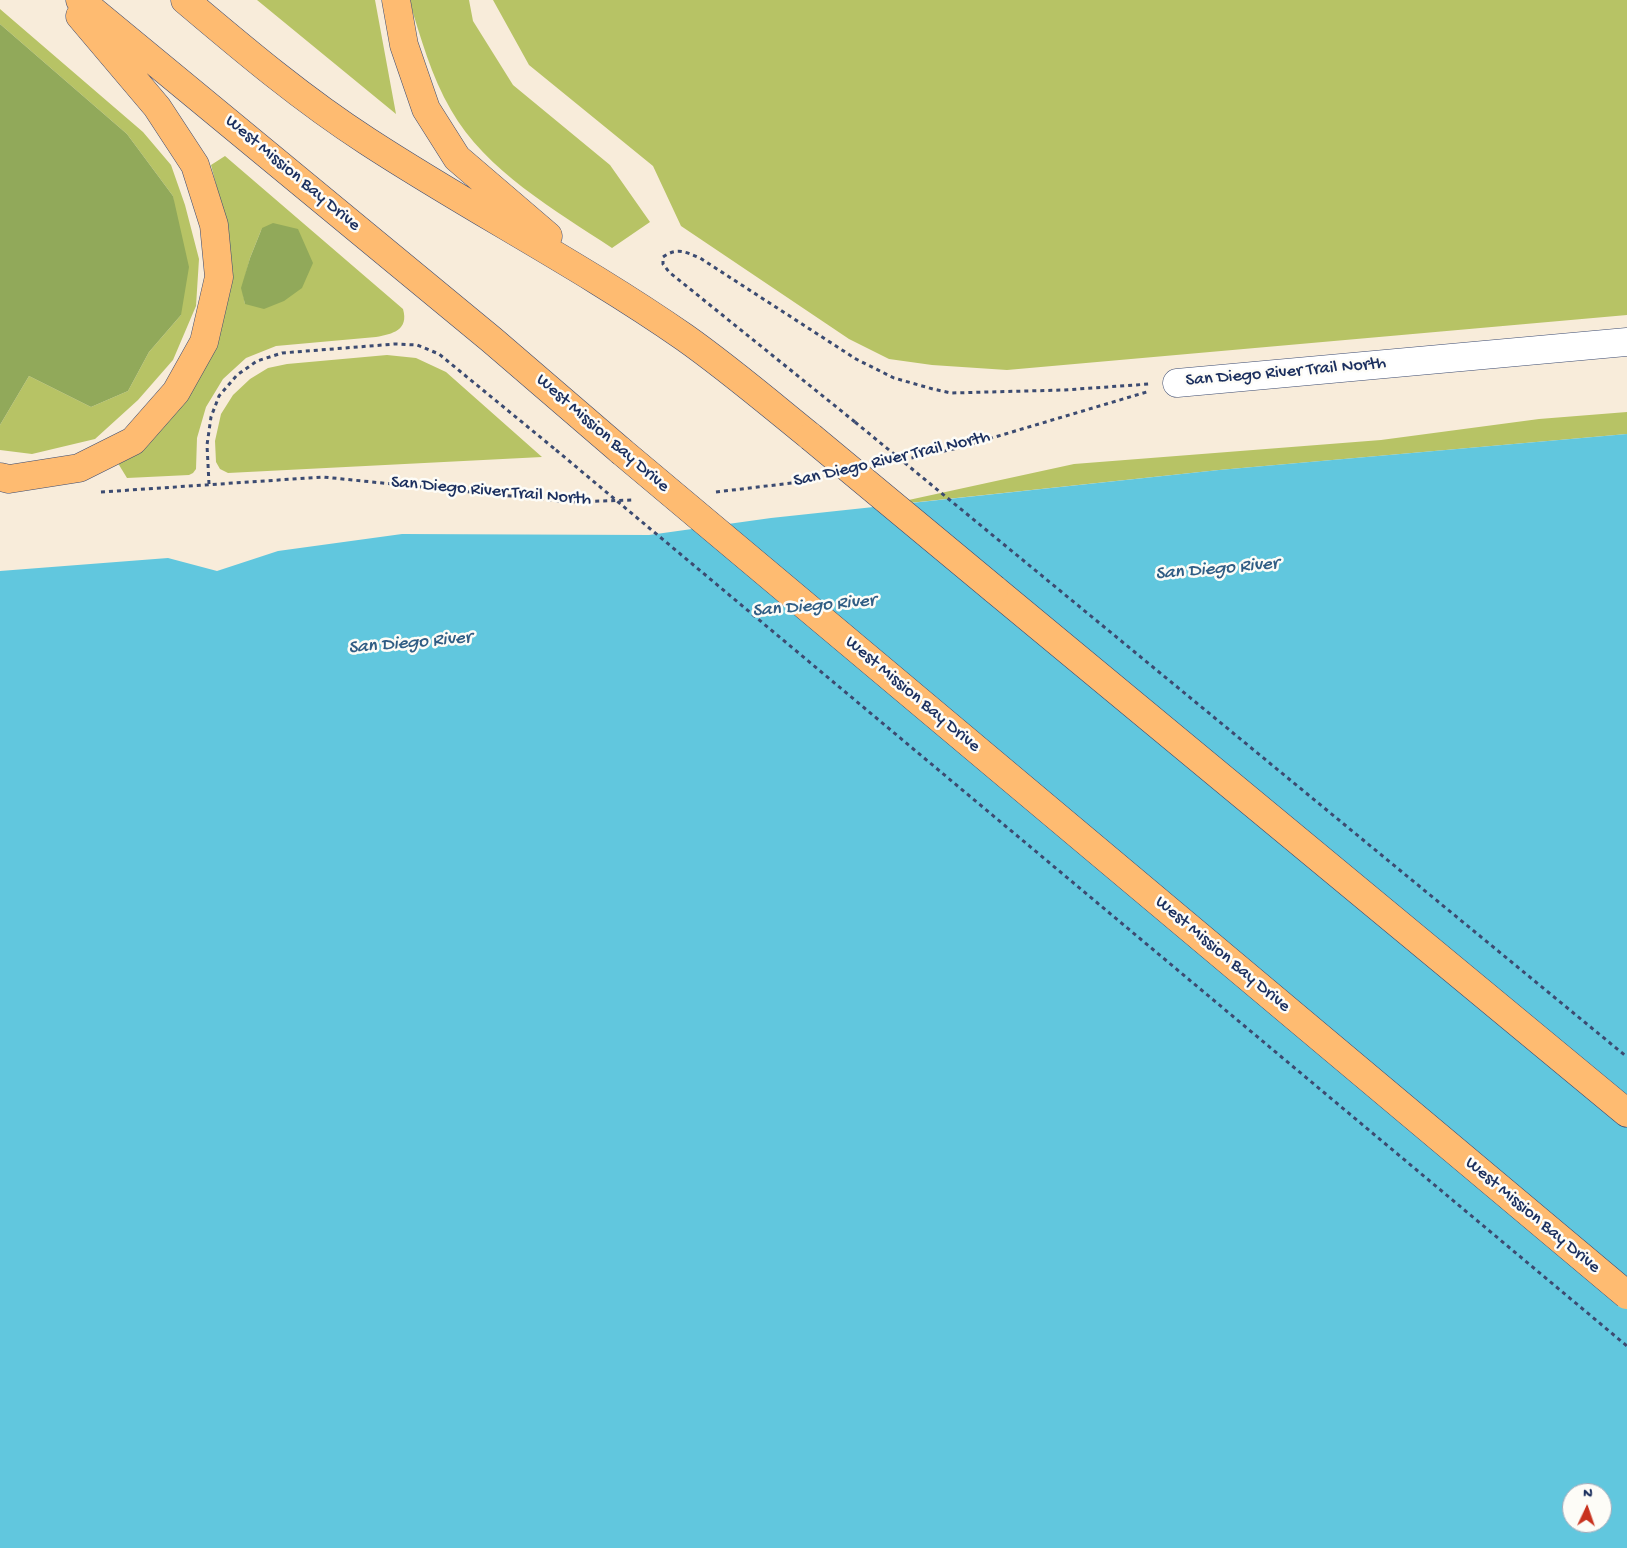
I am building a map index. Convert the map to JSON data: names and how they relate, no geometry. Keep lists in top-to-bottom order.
{
  "streets": {
    "main road": ["West Mission Bay Drive"],
    "street": ["San Diego River Trail North"]
  },
  "water": ["San Diego River"],
  "north": "top"
}
